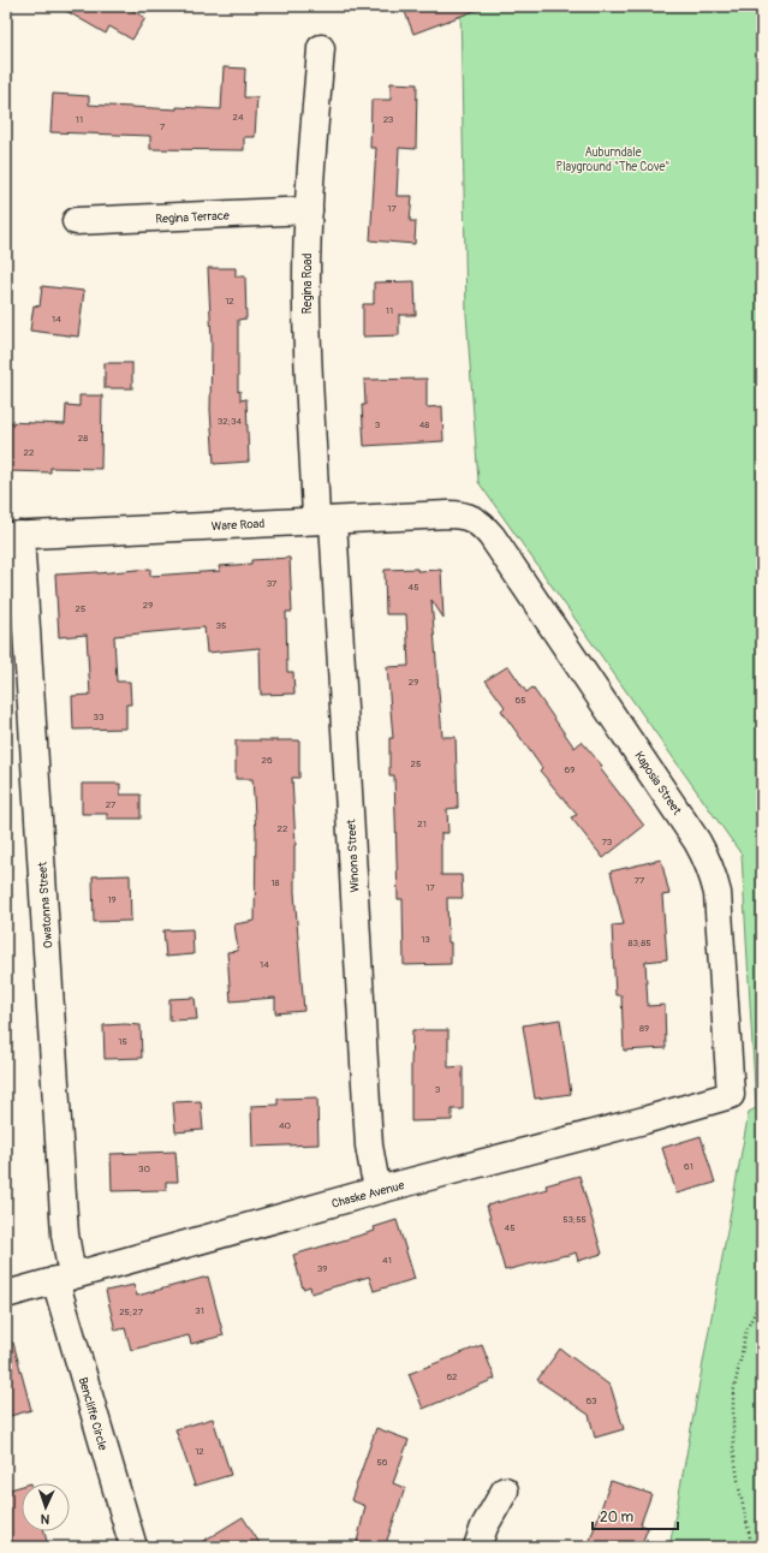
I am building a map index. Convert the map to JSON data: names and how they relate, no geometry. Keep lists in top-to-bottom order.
{
  "streets": {
    "street": [
      "Regina Terrace",
      "Regina Road",
      "Ware Road",
      "Kaposia Street",
      "Winona Street",
      "Owatonna Street",
      "Chaske Avenue",
      "Bencliffe Circle"
    ]
  },
  "crossings": [
    ["Regina Terrace", "Regina Road"],
    ["Regina Road", "Ware Road"],
    ["Regina Road", "Winona Street"],
    ["Ware Road", "Kaposia Street"],
    ["Ware Road", "Winona Street"],
    ["Ware Road", "Owatonna Street"],
    ["Kaposia Street", "Chaske Avenue"],
    ["Winona Street", "Chaske Avenue"],
    ["Owatonna Street", "Chaske Avenue"],
    ["Owatonna Street", "Bencliffe Circle"],
    ["Chaske Avenue", "Bencliffe Circle"]
  ],
  "parks": ["Auburndale Playground \"The Cove\""],
  "house_numbers": [
    "24",
    "11",
    "23",
    "7",
    "17",
    "12",
    "11",
    "14",
    "32;34",
    "3",
    "48",
    "28",
    "22",
    "37",
    "45",
    "29",
    "25",
    "35",
    "29",
    "65",
    "33",
    "26",
    "25",
    "69",
    "27",
    "21",
    "22",
    "73",
    "77",
    "18",
    "17",
    "19",
    "13",
    "83;85",
    "14",
    "89",
    "15",
    "3",
    "40",
    "61",
    "30",
    "53;55",
    "45",
    "41",
    "39",
    "31",
    "25;27",
    "62",
    "63",
    "12",
    "56"
  ],
  "scale_bar": "20 m",
  "north": "bottom"
}
